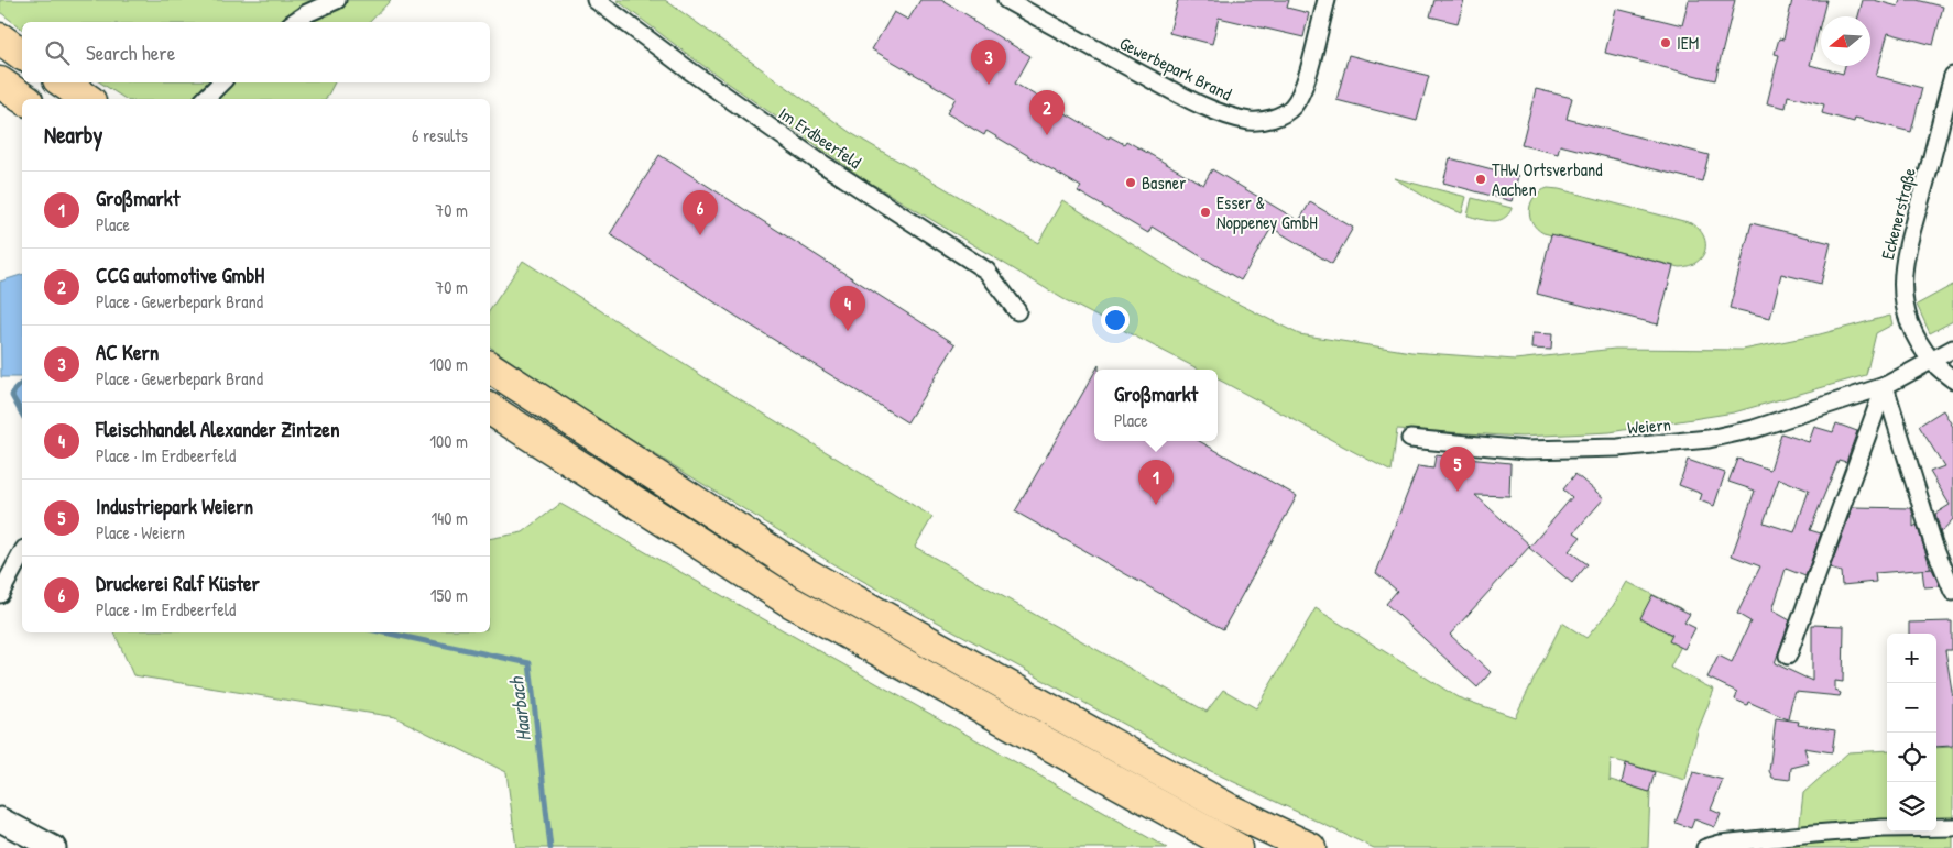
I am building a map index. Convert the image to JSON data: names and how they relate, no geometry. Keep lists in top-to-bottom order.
{
  "streets": {
    "street": [
      "Gewerbepark Brand",
      "Im Erdbeerfeld",
      "Eckenerstraße",
      "Weiern"
    ]
  },
  "crossings": [
    ["Eckenerstraße", "Weiern"]
  ],
  "water": ["Haarbach"],
  "places": [
    "IEM",
    "THW Ortsverband Aachen",
    "Basner",
    "Esser & Noppeney GmbH"
  ],
  "north": "left",
  "page": {
    "search": "Search here",
    "pins": [
      "3",
      "2",
      "6",
      "4",
      "5",
      "1"
    ],
    "heading": ["Nearby", "6 results"],
    "list": [
      {
        "mark": "1",
        "name": "Großmarkt",
        "note": "Place",
        "value": "70 m"
      },
      {
        "mark": "2",
        "name": "CCG automotive GmbH",
        "note": "Place · Gewerbepark Brand",
        "value": "70 m"
      },
      {
        "mark": "3",
        "name": "AC Kern",
        "note": "Place · Gewerbepark Brand",
        "value": "100 m"
      },
      {
        "mark": "4",
        "name": "Fleischhandel Alexander Zintzen",
        "note": "Place · Im Erdbeerfeld",
        "value": "100 m"
      },
      {
        "mark": "5",
        "name": "Industriepark Weiern",
        "note": "Place · Weiern",
        "value": "140 m"
      },
      {
        "mark": "6",
        "name": "Druckerei Ralf Küster",
        "note": "Place · Im Erdbeerfeld",
        "value": "150 m"
      }
    ],
    "popup": ["Großmarkt", "Place"],
    "map_buttons": ["+", "−"]
  }
}
